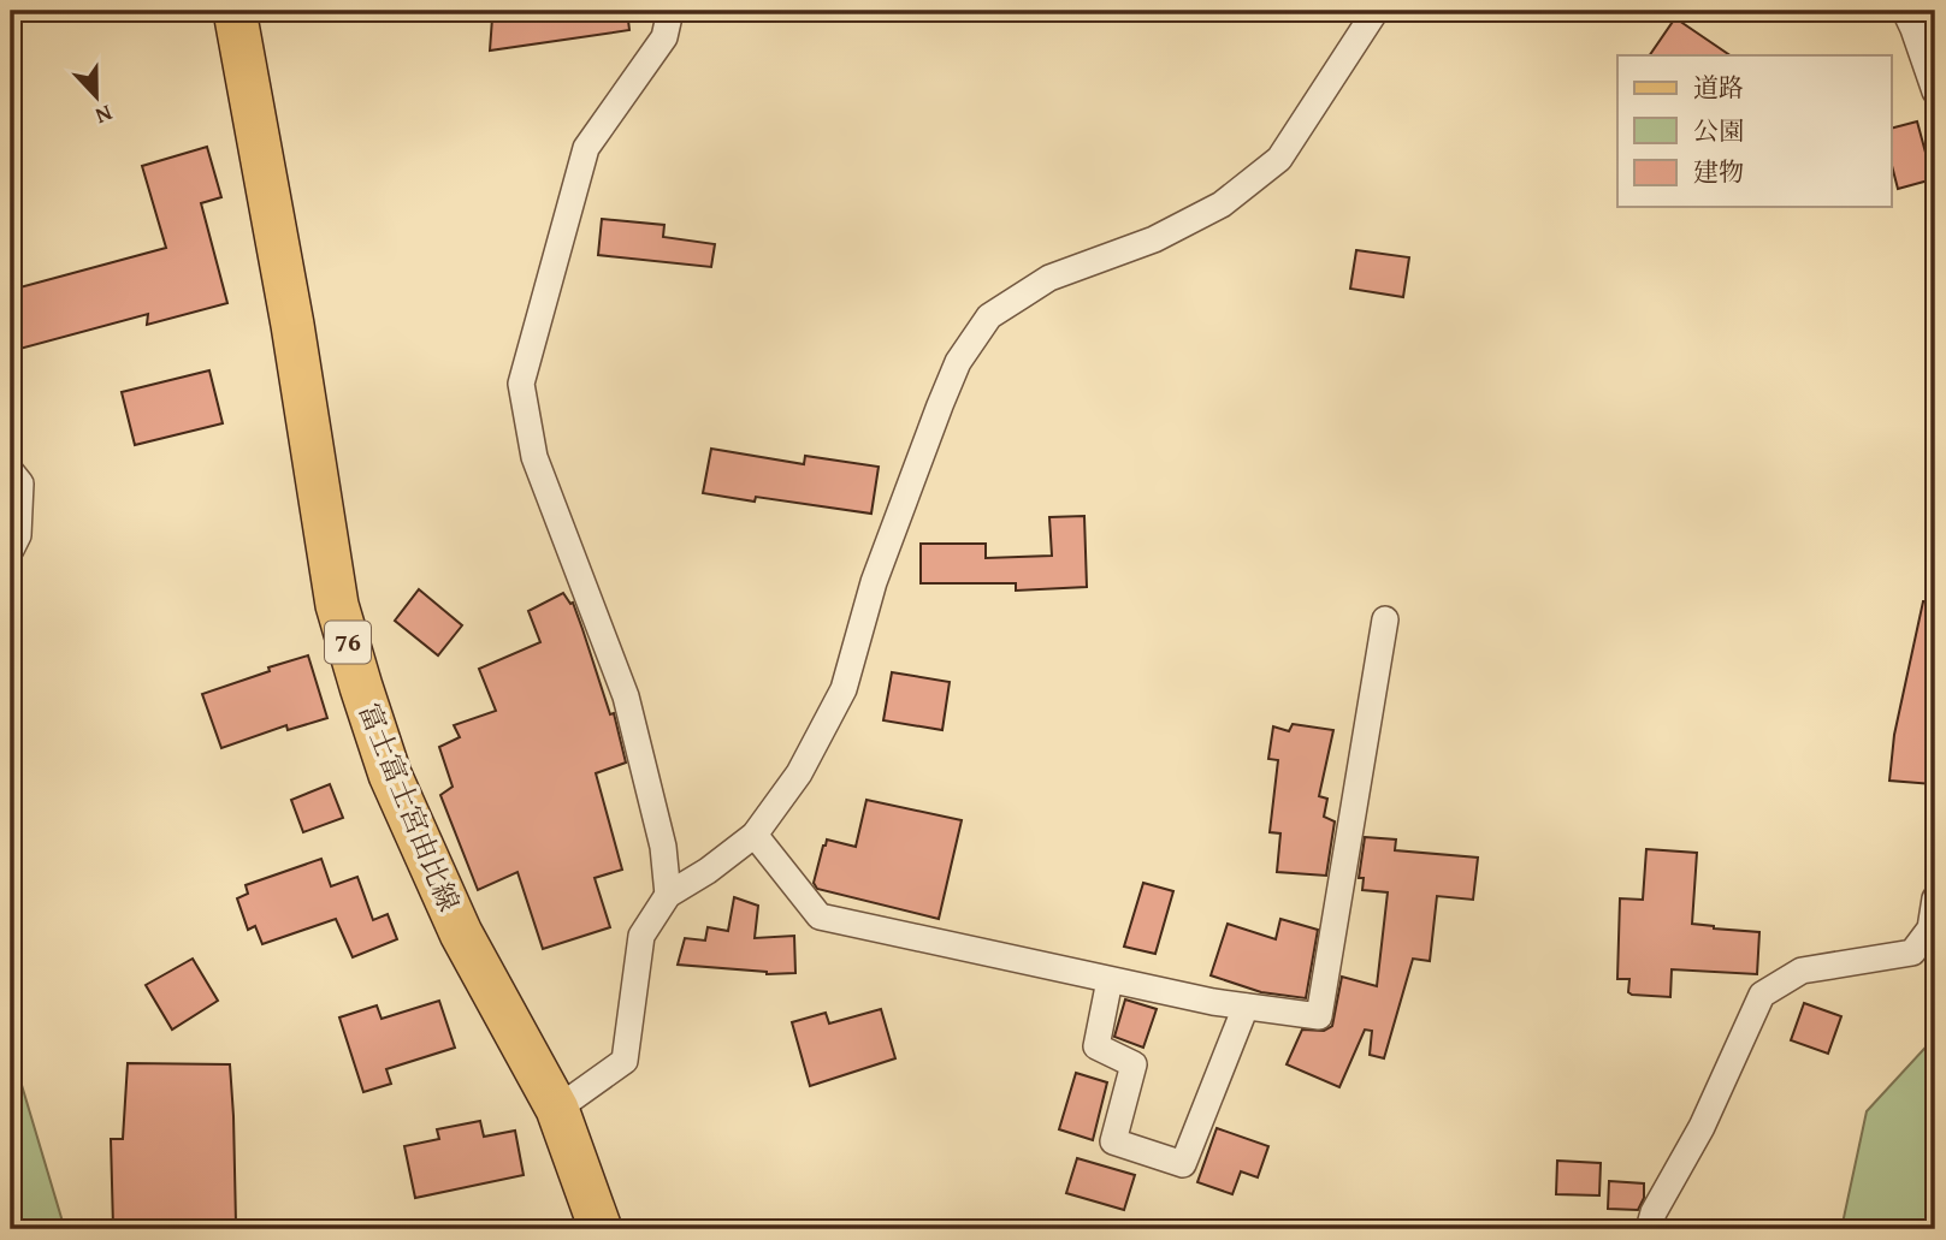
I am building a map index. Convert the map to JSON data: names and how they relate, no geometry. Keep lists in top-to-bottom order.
{
  "streets": {
    "main road": ["76", "富士富士宮由比線"]
  },
  "legend": ["道路", "公園", "建物"],
  "north": "bottom"
}
